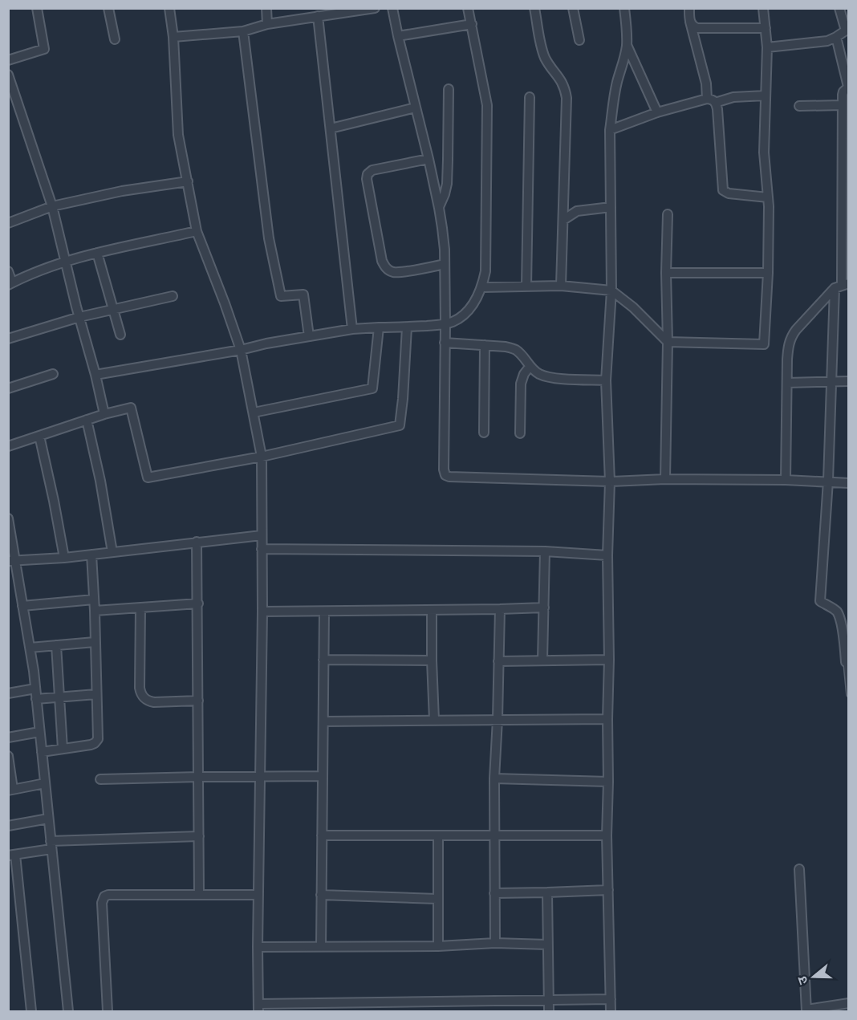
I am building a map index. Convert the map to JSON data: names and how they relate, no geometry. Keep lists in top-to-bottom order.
{
  "north": "left"
}
